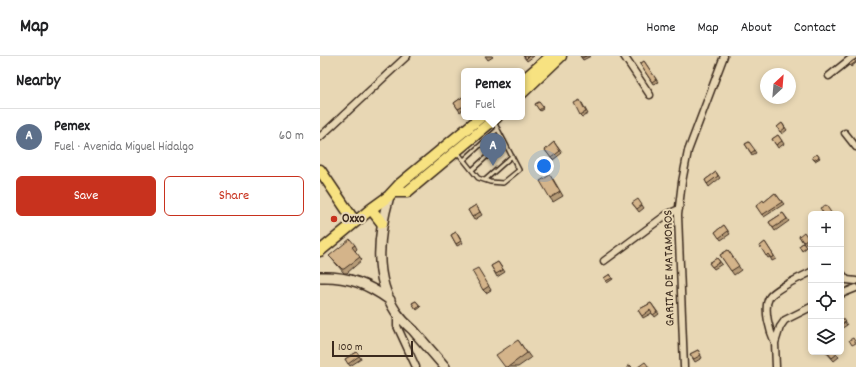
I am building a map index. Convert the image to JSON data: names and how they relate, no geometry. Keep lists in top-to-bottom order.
{
  "streets": {
    "street": ["GARITA DE MATAMOROS"]
  },
  "places": ["Oxxo"],
  "scale_bar": "100 m",
  "north": "top right",
  "page": {
    "header": "Map",
    "nav": [
      "Home",
      "Map",
      "About",
      "Contact"
    ],
    "heading": "Nearby",
    "popup": ["Pemex", "Fuel"],
    "list": [
      {
        "mark": "A",
        "name": "Pemex",
        "note": "Fuel · Avenida Miguel Hidalgo",
        "value": "60 m"
      }
    ],
    "pins": "A",
    "buttons": ["Save", "Share"],
    "map_buttons": ["+", "−"],
    "scale": "100 m"
  }
}
